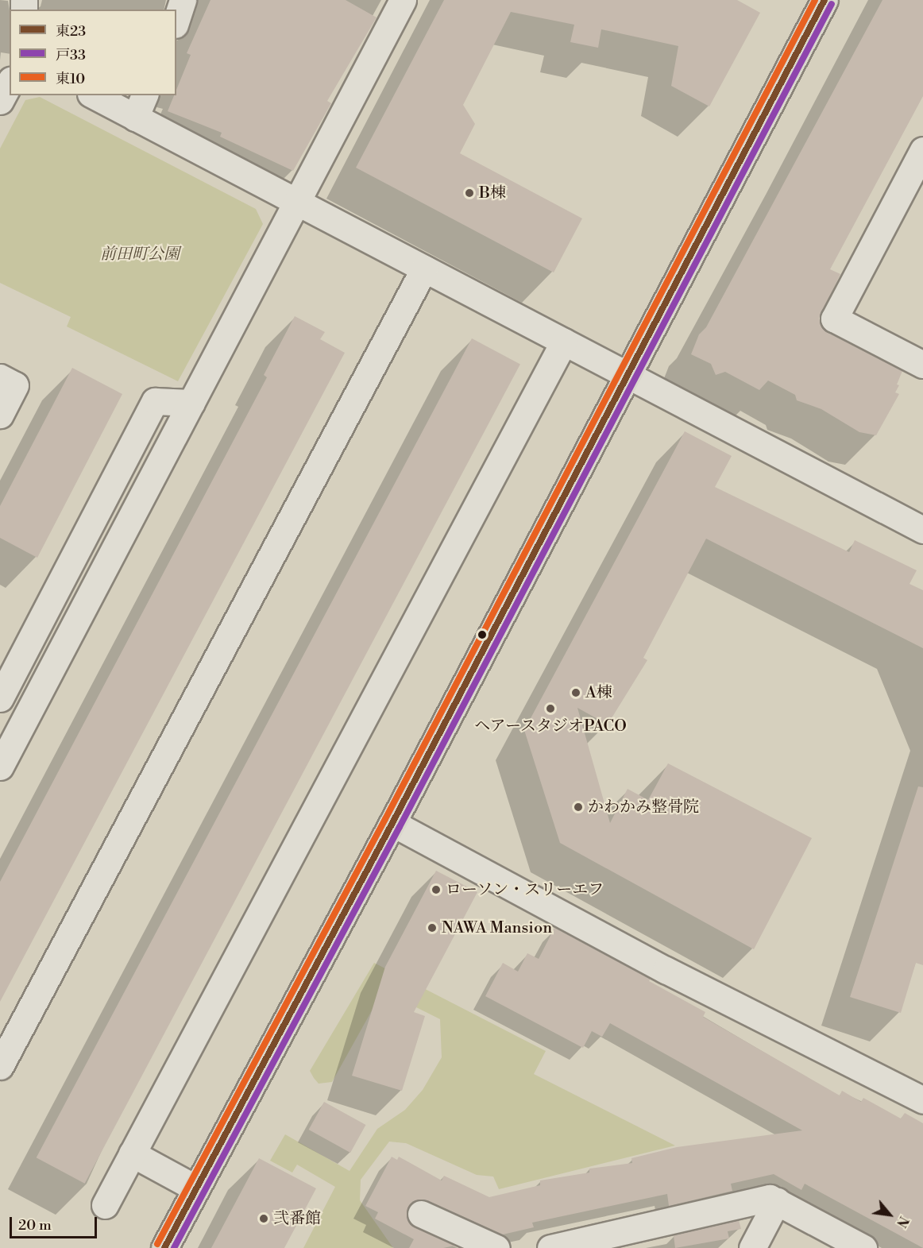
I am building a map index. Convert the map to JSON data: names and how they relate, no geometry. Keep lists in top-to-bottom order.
{
  "parks": ["前田町公園"],
  "places": [
    "B棟",
    "A棟",
    "ヘアースタジオPACO",
    "かわかみ整骨院",
    "ローソン・スリーエフ",
    "NAWA Mansion",
    "弐番館"
  ],
  "lines": ["transit line 東23", "transit line 東10", "transit line 戸33"],
  "legend": ["東23", "戸33", "東10"],
  "scale_bar": "20 m",
  "north": "bottom right"
}
